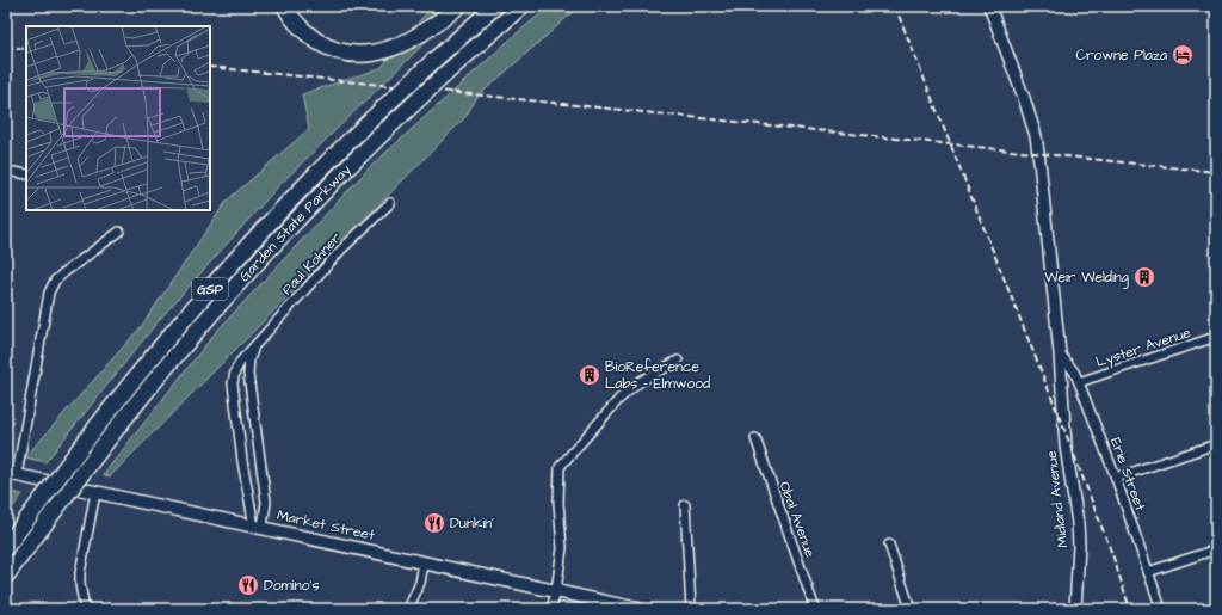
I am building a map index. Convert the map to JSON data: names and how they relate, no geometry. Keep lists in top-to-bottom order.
{
  "streets": {
    "highway": ["Garden State Parkway", "GSP"],
    "main road": ["Market Street"],
    "street": [
      "Paul Kohner",
      "Lyster Avenue",
      "Erie Street",
      "Midland Avenue",
      "Obal Avenue"
    ]
  },
  "crossings": [
    ["Paul Kohner", "Market Street"],
    ["Lyster Avenue", "Erie Street"],
    ["Erie Street", "Midland Avenue"]
  ],
  "places": {
    "hotel": ["Crowne Plaza"],
    "building": ["Weir Welding", "BioReference Labs - Elmwood"],
    "restaurant": ["Dunkin'", "Domino's"]
  }
}
